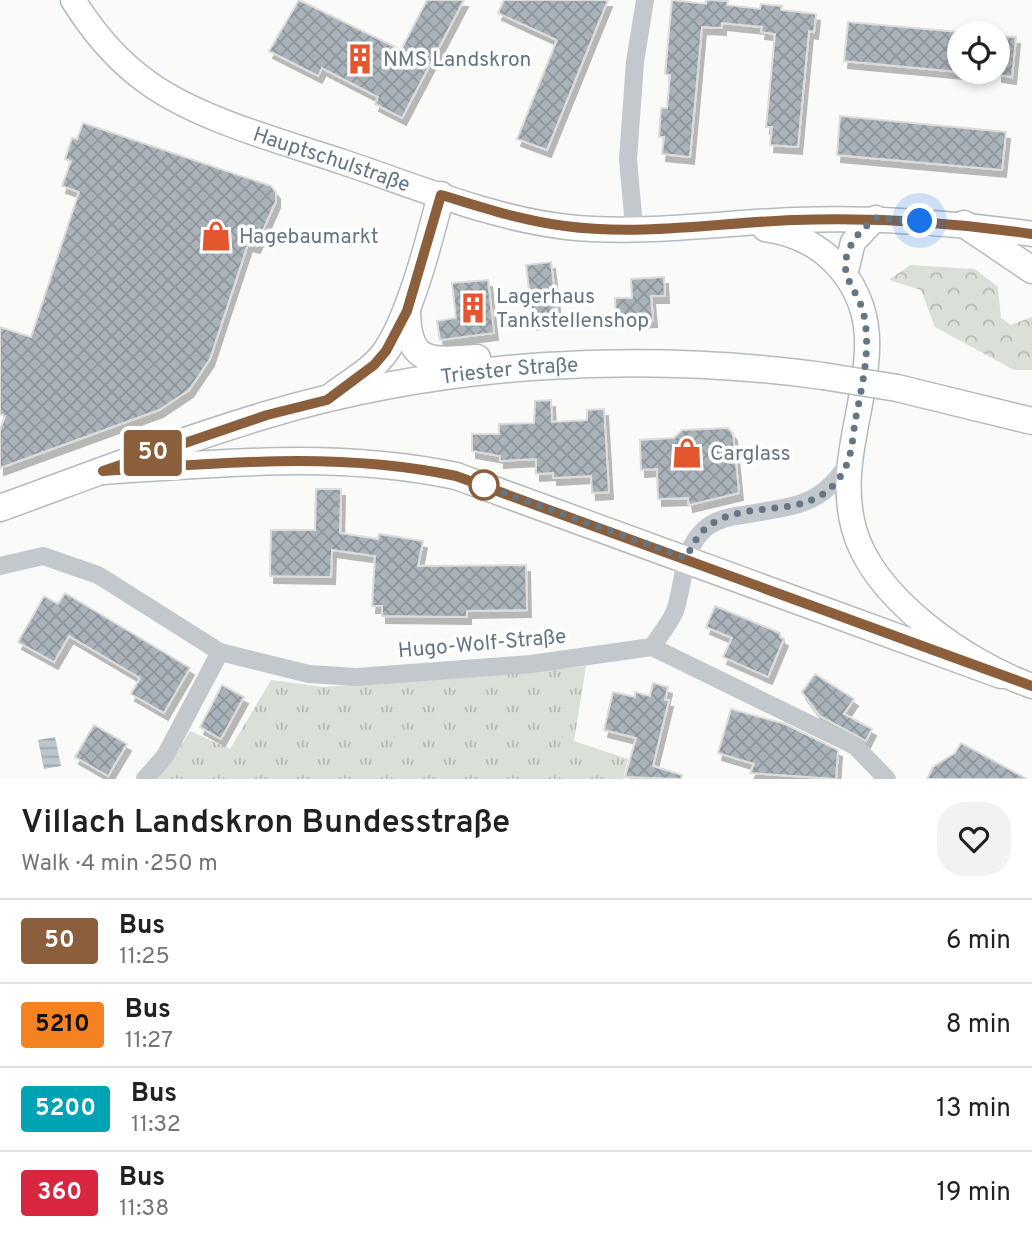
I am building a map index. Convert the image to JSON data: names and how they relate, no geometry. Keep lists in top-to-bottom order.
{
  "streets": {
    "main road": ["Hauptschulstraße", "Triester Straße"],
    "street": ["Hugo-Wolf-Straße"]
  },
  "places": {
    "building": ["NMS Landskron", "Lagerhaus Tankstellenshop"],
    "shop": ["Hagebaumarkt", "Carglass"]
  },
  "lines": ["bus line 50"],
  "page": {
    "on_map": "50",
    "heading": ["Villach Landskron Bundesstraße", "Walk · 4 min · 250 m"],
    "list": [
      {
        "mark": "50",
        "name": "Bus",
        "note": "11:25",
        "value": "6 min"
      },
      {
        "mark": "5210",
        "name": "Bus",
        "note": "11:27",
        "value": "8 min"
      },
      {
        "mark": "5200",
        "name": "Bus",
        "note": "11:32",
        "value": "13 min"
      },
      {
        "mark": "360",
        "name": "Bus",
        "note": "11:38",
        "value": "19 min"
      }
    ]
  }
}
